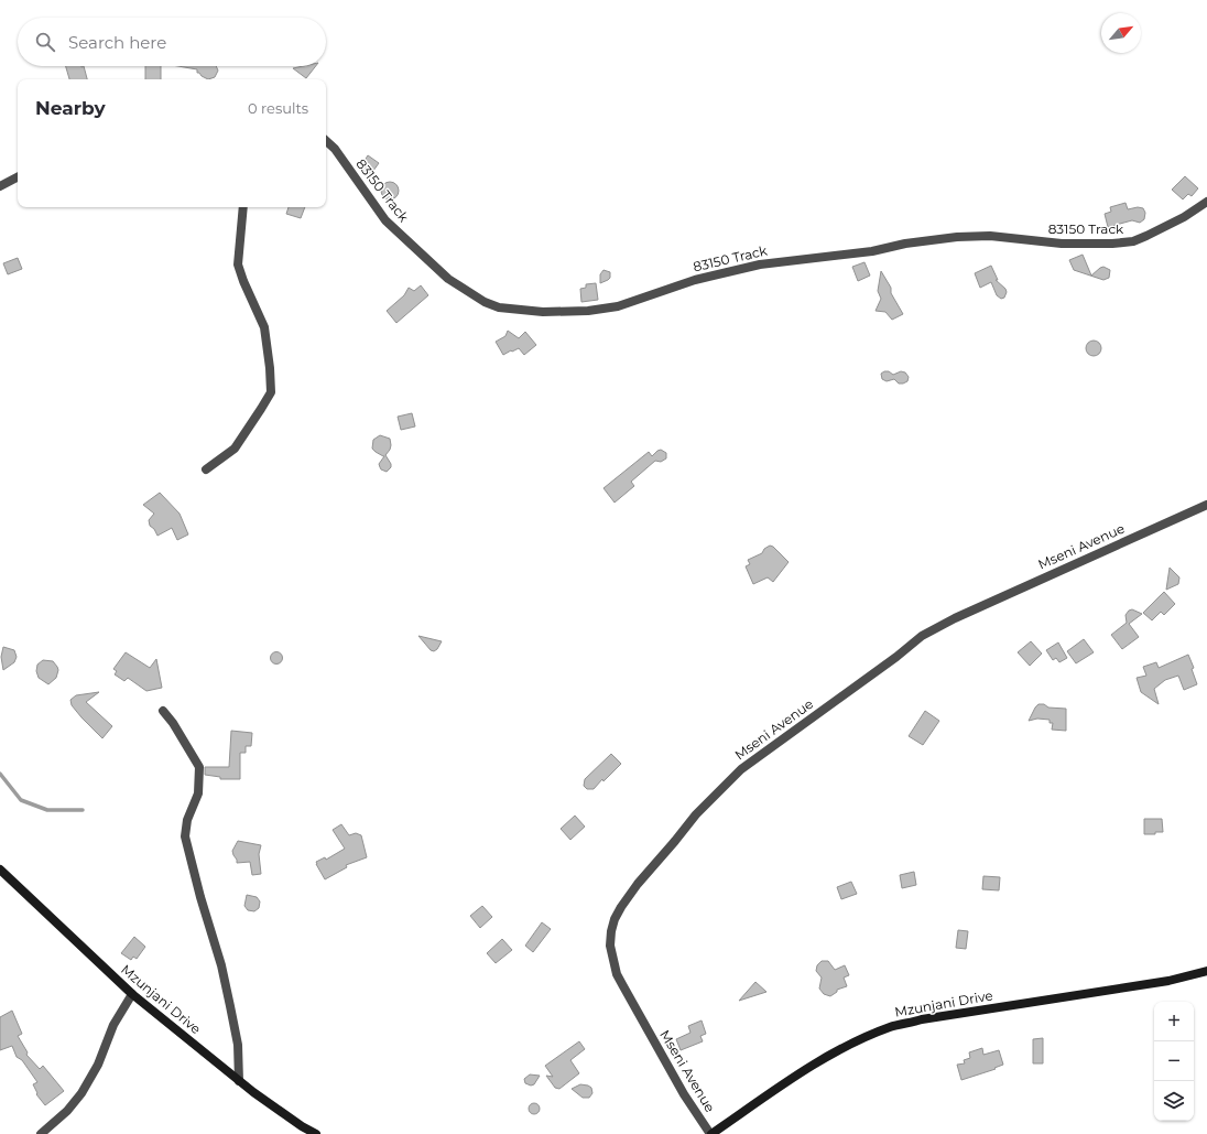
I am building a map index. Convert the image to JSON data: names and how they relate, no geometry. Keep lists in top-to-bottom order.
{
  "streets": {
    "main road": ["Mzunjani Drive"],
    "street": ["83150 Track", "Mseni Avenue"]
  },
  "crossings": [
    ["Mseni Avenue", "Mzunjani Drive"]
  ],
  "north": "top right",
  "page": {
    "search": "Search here",
    "heading": ["Nearby", "0 results"],
    "map_buttons": ["+", "−"]
  }
}
